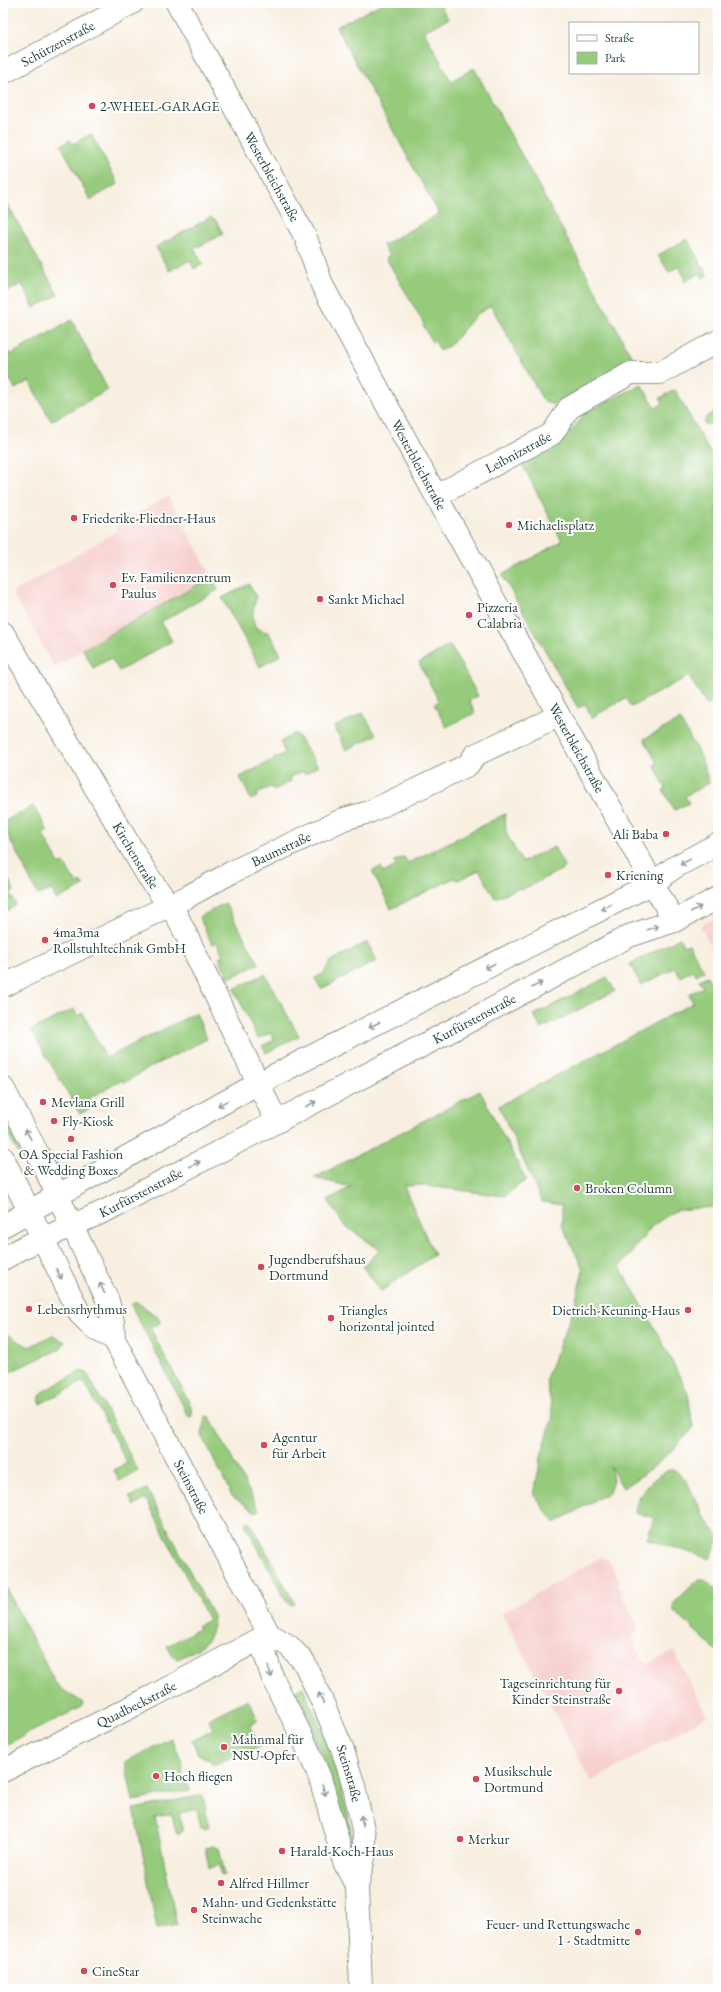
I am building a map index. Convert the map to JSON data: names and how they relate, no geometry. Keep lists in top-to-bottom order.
{
  "streets": {
    "street": [
      "Schützenstraße",
      "Westerbleichstraße",
      "Leibnizstraße",
      "Baumstraße",
      "Kirchenstraße",
      "Kurfürstenstraße",
      "Steinstraße",
      "Quadbeckstraße"
    ]
  },
  "crossings": [
    ["Westerbleichstraße", "Leibnizstraße"],
    ["Westerbleichstraße", "Baumstraße"],
    ["Westerbleichstraße", "Kurfürstenstraße"],
    ["Baumstraße", "Kirchenstraße"],
    ["Kurfürstenstraße", "Steinstraße"],
    ["Steinstraße", "Quadbeckstraße"]
  ],
  "places": [
    "2-WHEEL-GARAGE",
    "Friederike-Fliedner-Haus",
    "Michaelisplatz",
    "Ev. Familienzentrum Paulus",
    "Sankt Michael",
    "Pizzeria Calabria",
    "Ali Baba",
    "Kriening",
    "4ma3ma Rollstuhltechnik GmbH",
    "Mevlana Grill",
    "Fly-Kiosk",
    "OA Special Fashion & Wedding Boxes",
    "Broken Column",
    "Jugendberufshaus Dortmund",
    "Lebensrhythmus",
    "Dietrich-Keuning-Haus",
    "Triangles horizontal jointed",
    "Agentur für Arbeit",
    "Tageseinrichtung für Kinder Steinstraße",
    "Mahnmal für NSU-Opfer",
    "Hoch fliegen",
    "Musikschule Dortmund",
    "Merkur",
    "Harald-Koch-Haus",
    "Alfred Hillmer",
    "Mahn- und Gedenkstätte Steinwache",
    "Feuer- und Rettungswache 1 - Stadtmitte",
    "CineStar"
  ],
  "legend": ["Straße", "Park"]
}
